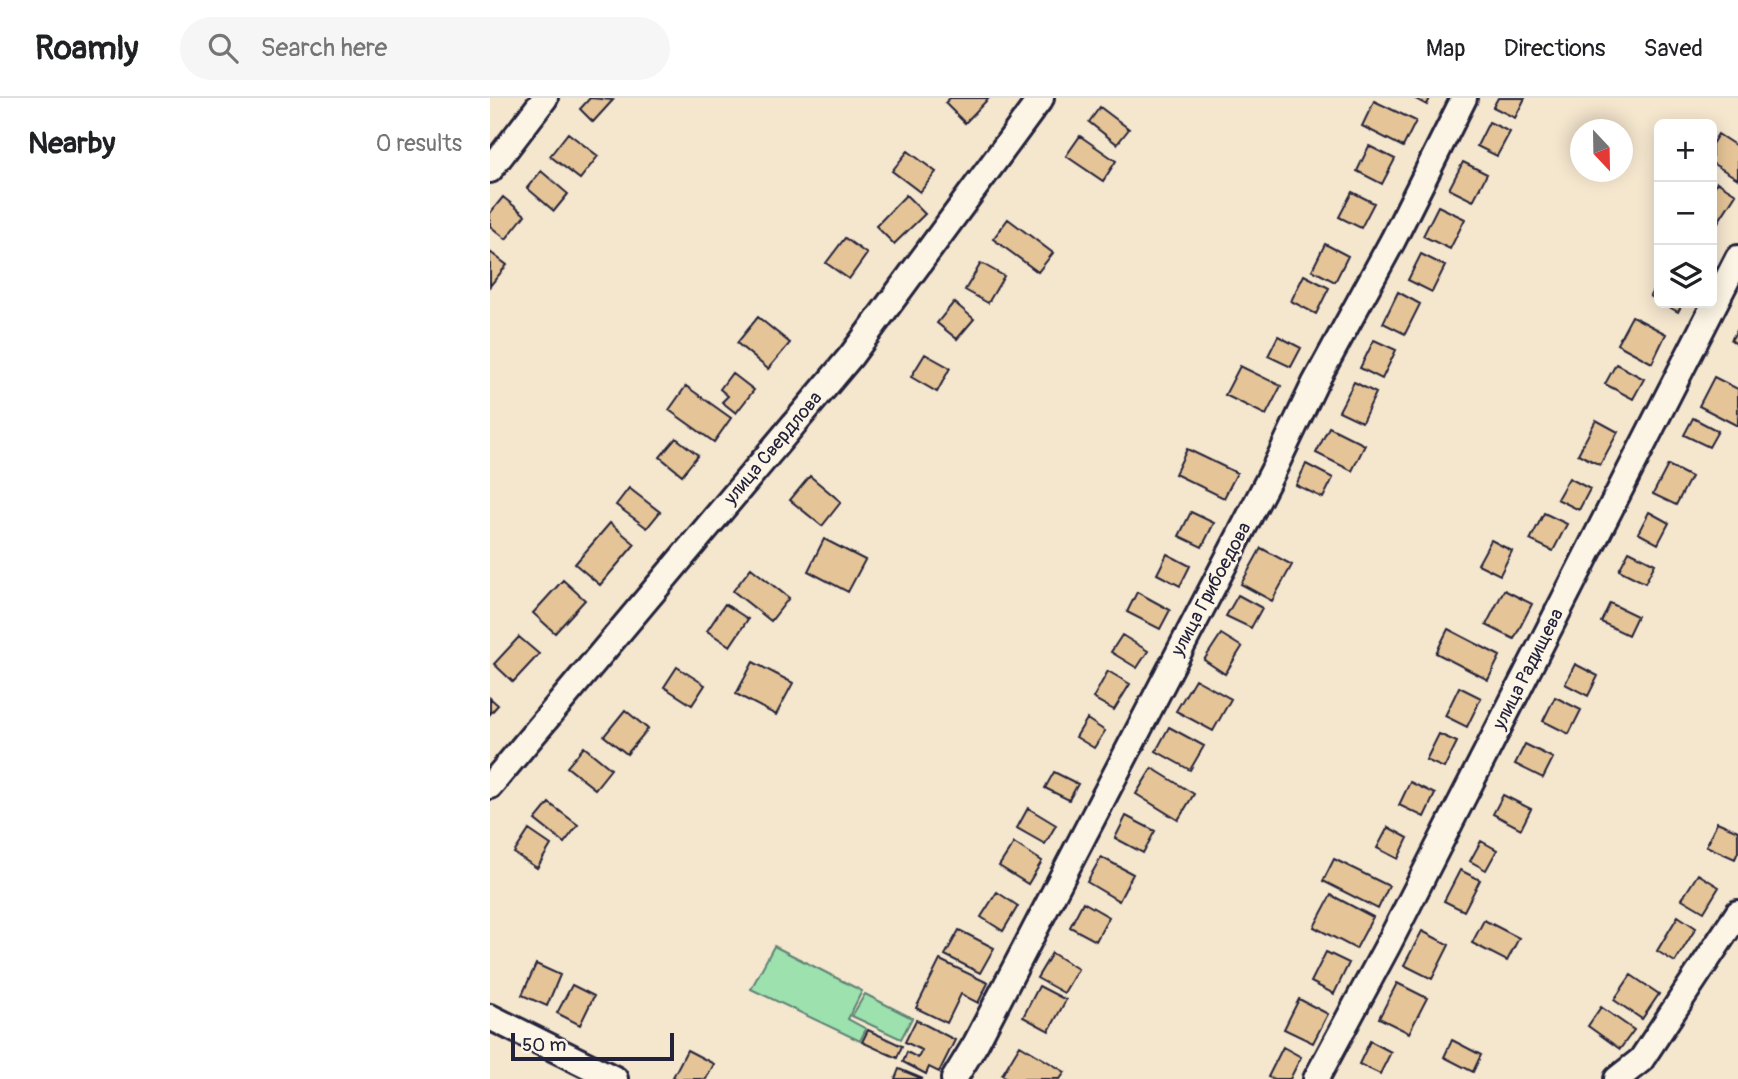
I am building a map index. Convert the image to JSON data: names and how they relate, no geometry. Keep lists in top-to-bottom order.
{
  "streets": {
    "street": ["улица Свердлова", "улица Грибоедова", "улица Радищева"]
  },
  "scale_bar": "50 m",
  "north": "bottom",
  "page": {
    "header": "Roamly",
    "search": "Search here",
    "nav": ["Map", "Directions", "Saved"],
    "heading": ["Nearby", "0 results"],
    "map_buttons": ["+", "−"],
    "scale": "50 m"
  }
}
